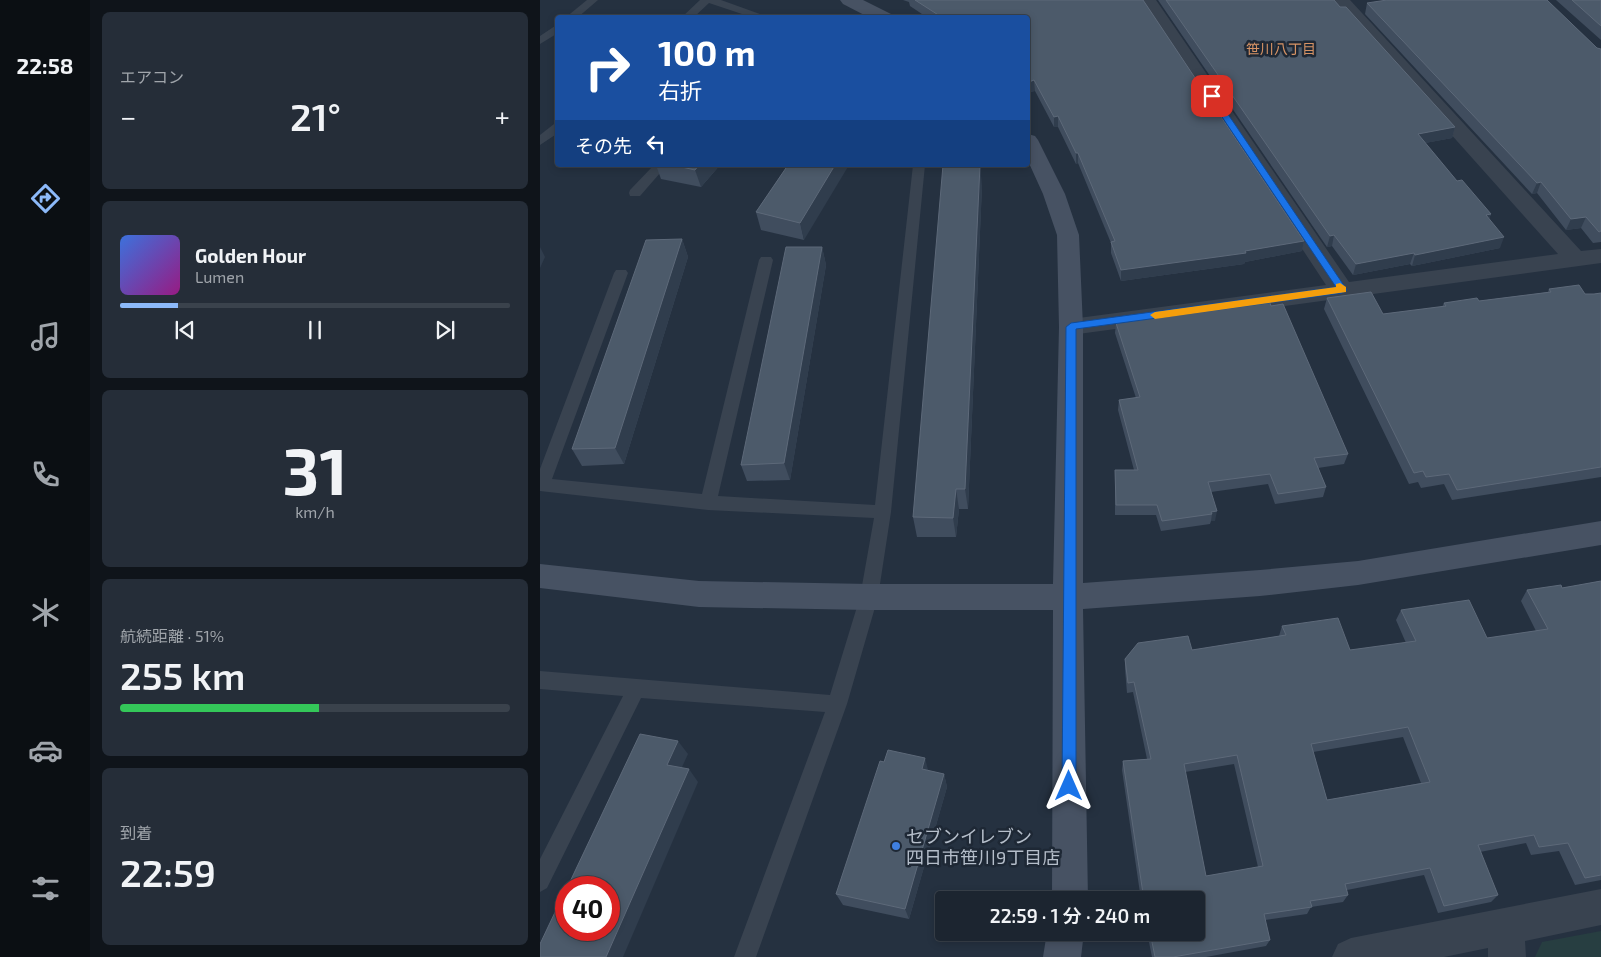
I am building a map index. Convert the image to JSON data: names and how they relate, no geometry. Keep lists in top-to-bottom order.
{
  "districts": ["笹川八丁目"],
  "places": ["セブンイレブン 四日市笹川9丁目店"],
  "page": {
    "tabs": "22:58",
    "tile": [
      "エアコン",
      ["31", "km/h"],
      ["航続距離 · 51%", "255 km"],
      ["到着", "22:59"]
    ],
    "turn": ["100 m", "右折"],
    "heat": ["−", "21°", "+"],
    "then": "その先",
    "song": ["Golden Hour", "Lumen"],
    "limit": "40",
    "trip": "22:59 · 1 分 · 240 m"
  }
}
